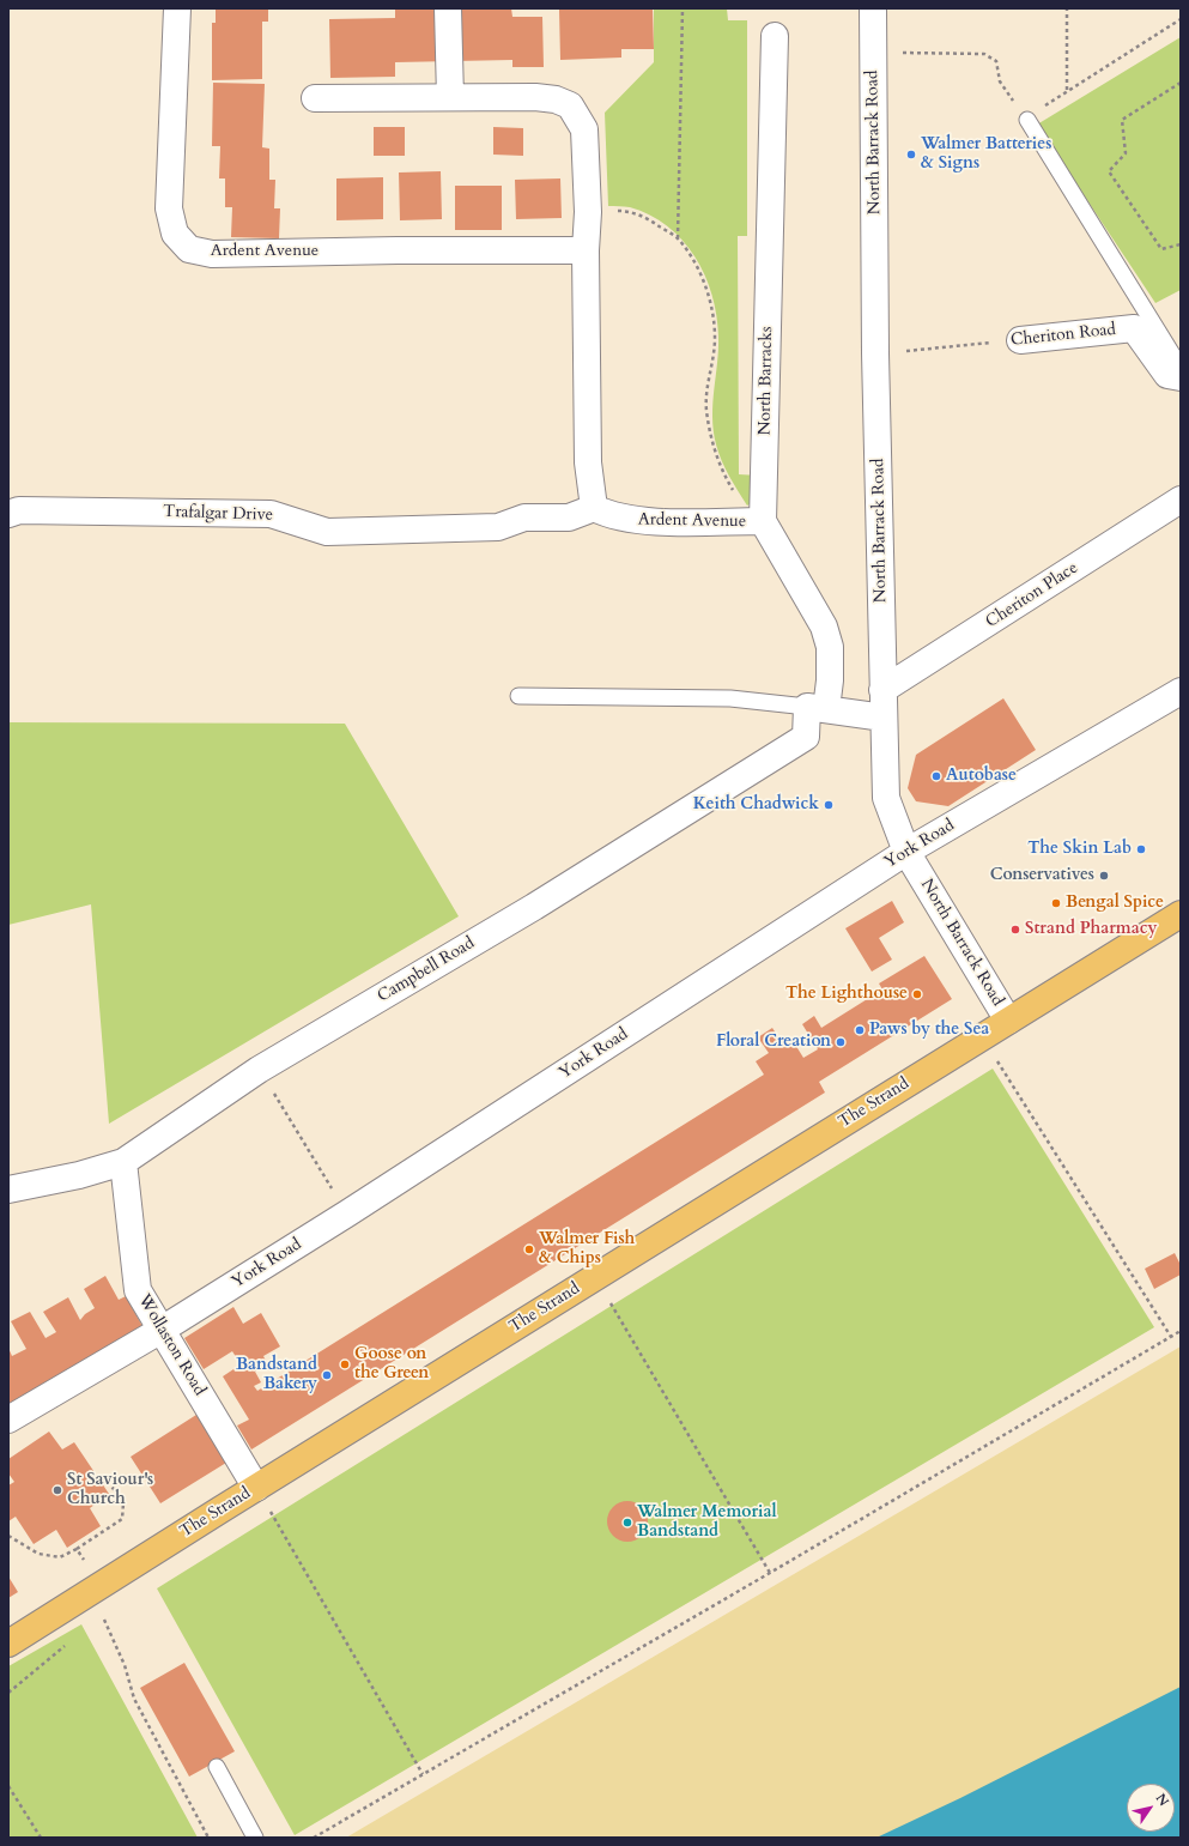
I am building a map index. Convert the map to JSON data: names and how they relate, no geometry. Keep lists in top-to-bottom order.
{
  "streets": {
    "main road": ["The Strand"],
    "street": [
      "North Barrack Road",
      "Ardent Avenue",
      "Cheriton Road",
      "North Barracks",
      "Trafalgar Drive",
      "Cheriton Place",
      "York Road",
      "Campbell Road",
      "Wollaston Road"
    ]
  },
  "crossings": [
    ["North Barrack Road", "Cheriton Place"],
    ["North Barrack Road", "York Road"],
    ["North Barrack Road", "The Strand"],
    ["Ardent Avenue", "North Barracks"],
    ["Ardent Avenue", "Trafalgar Drive"],
    ["York Road", "Wollaston Road"],
    ["Campbell Road", "Wollaston Road"],
    ["The Strand", "Wollaston Road"]
  ],
  "places": [
    "Walmer Batteries & Signs",
    "Autobase",
    "Keith Chadwick",
    "The Skin Lab",
    "Conservatives",
    "Bengal Spice",
    "Strand Pharmacy",
    "The Lighthouse",
    "Paws by the Sea",
    "Floral Creation",
    "Walmer Fish & Chips",
    "Goose on the Green",
    "Bandstand Bakery",
    "St Saviour's Church",
    "Walmer Memorial Bandstand"
  ],
  "north": "top right"
}
